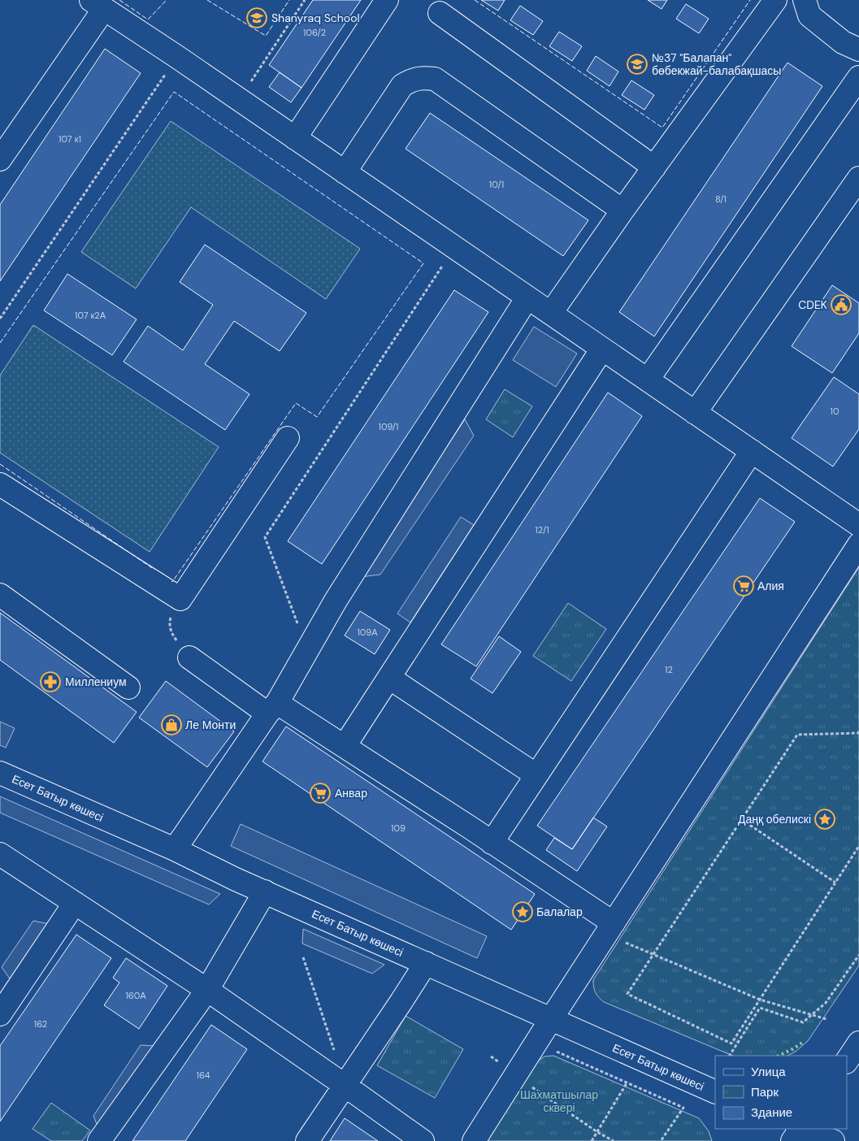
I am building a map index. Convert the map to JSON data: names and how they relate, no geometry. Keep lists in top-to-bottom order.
{
  "streets": {
    "street": ["Есет Батыр көшесі"]
  },
  "parks": ["Шахматшылар сквері"],
  "places": {
    "school or university": ["Shanyraq School", "№37 \"Балапан\" бөбекжай-балабақшасы"],
    "public building": ["CDEK"],
    "supermarket": ["Алия", "Анвар"],
    "pharmacy": ["Миллениум"],
    "shop": ["Ле Монти"],
    "place": ["Даңқ обелискі", "Балалар"]
  },
  "house_numbers": [
    "106/2",
    "107 к1",
    "10/1",
    "8/1",
    "107 к2А",
    "10",
    "109/1",
    "12/1",
    "109А",
    "12",
    "109",
    "160А",
    "162",
    "164"
  ],
  "legend": ["Улица", "Парк", "Здание"]
}
